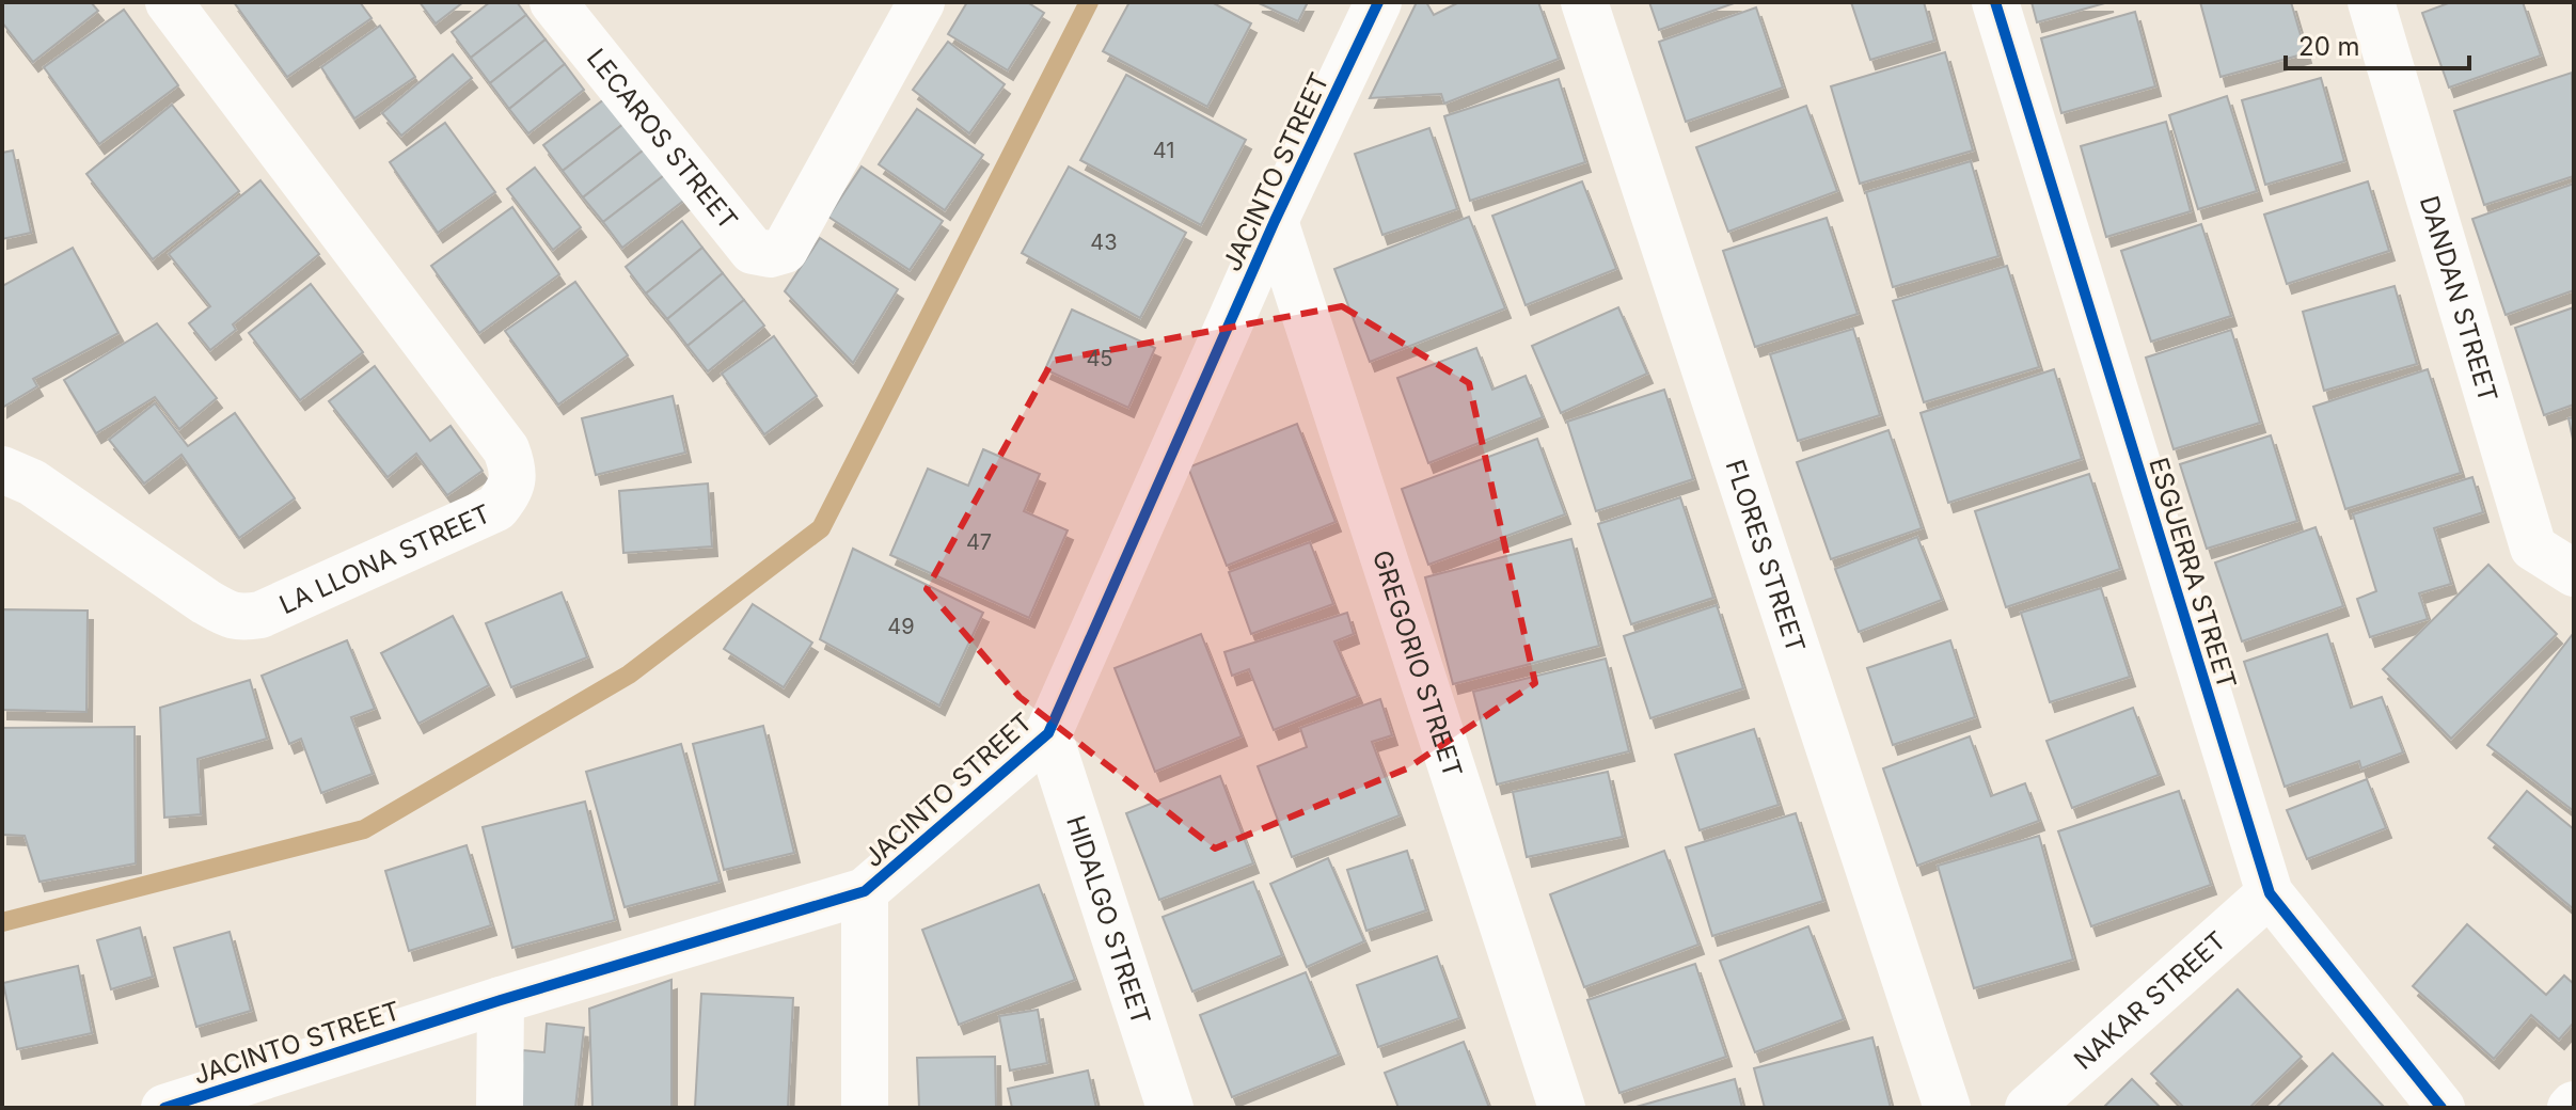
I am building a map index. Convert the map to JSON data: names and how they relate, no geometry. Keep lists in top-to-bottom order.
{
  "streets": {
    "street": [
      "LECAROS STREET",
      "JACINTO STREET",
      "DANDAN STREET",
      "FLORES STREET",
      "LA LLONA STREET",
      "ESGUERRA STREET",
      "GREGORIO STREET",
      "HIDALGO STREET",
      "NAKAR STREET"
    ]
  },
  "crossings": [
    ["JACINTO STREET", "GREGORIO STREET"],
    ["JACINTO STREET", "HIDALGO STREET"],
    ["ESGUERRA STREET", "NAKAR STREET"]
  ],
  "house_numbers": [
    "41",
    "43",
    "45",
    "47",
    "49"
  ],
  "scale_bar": "20 m"
}
